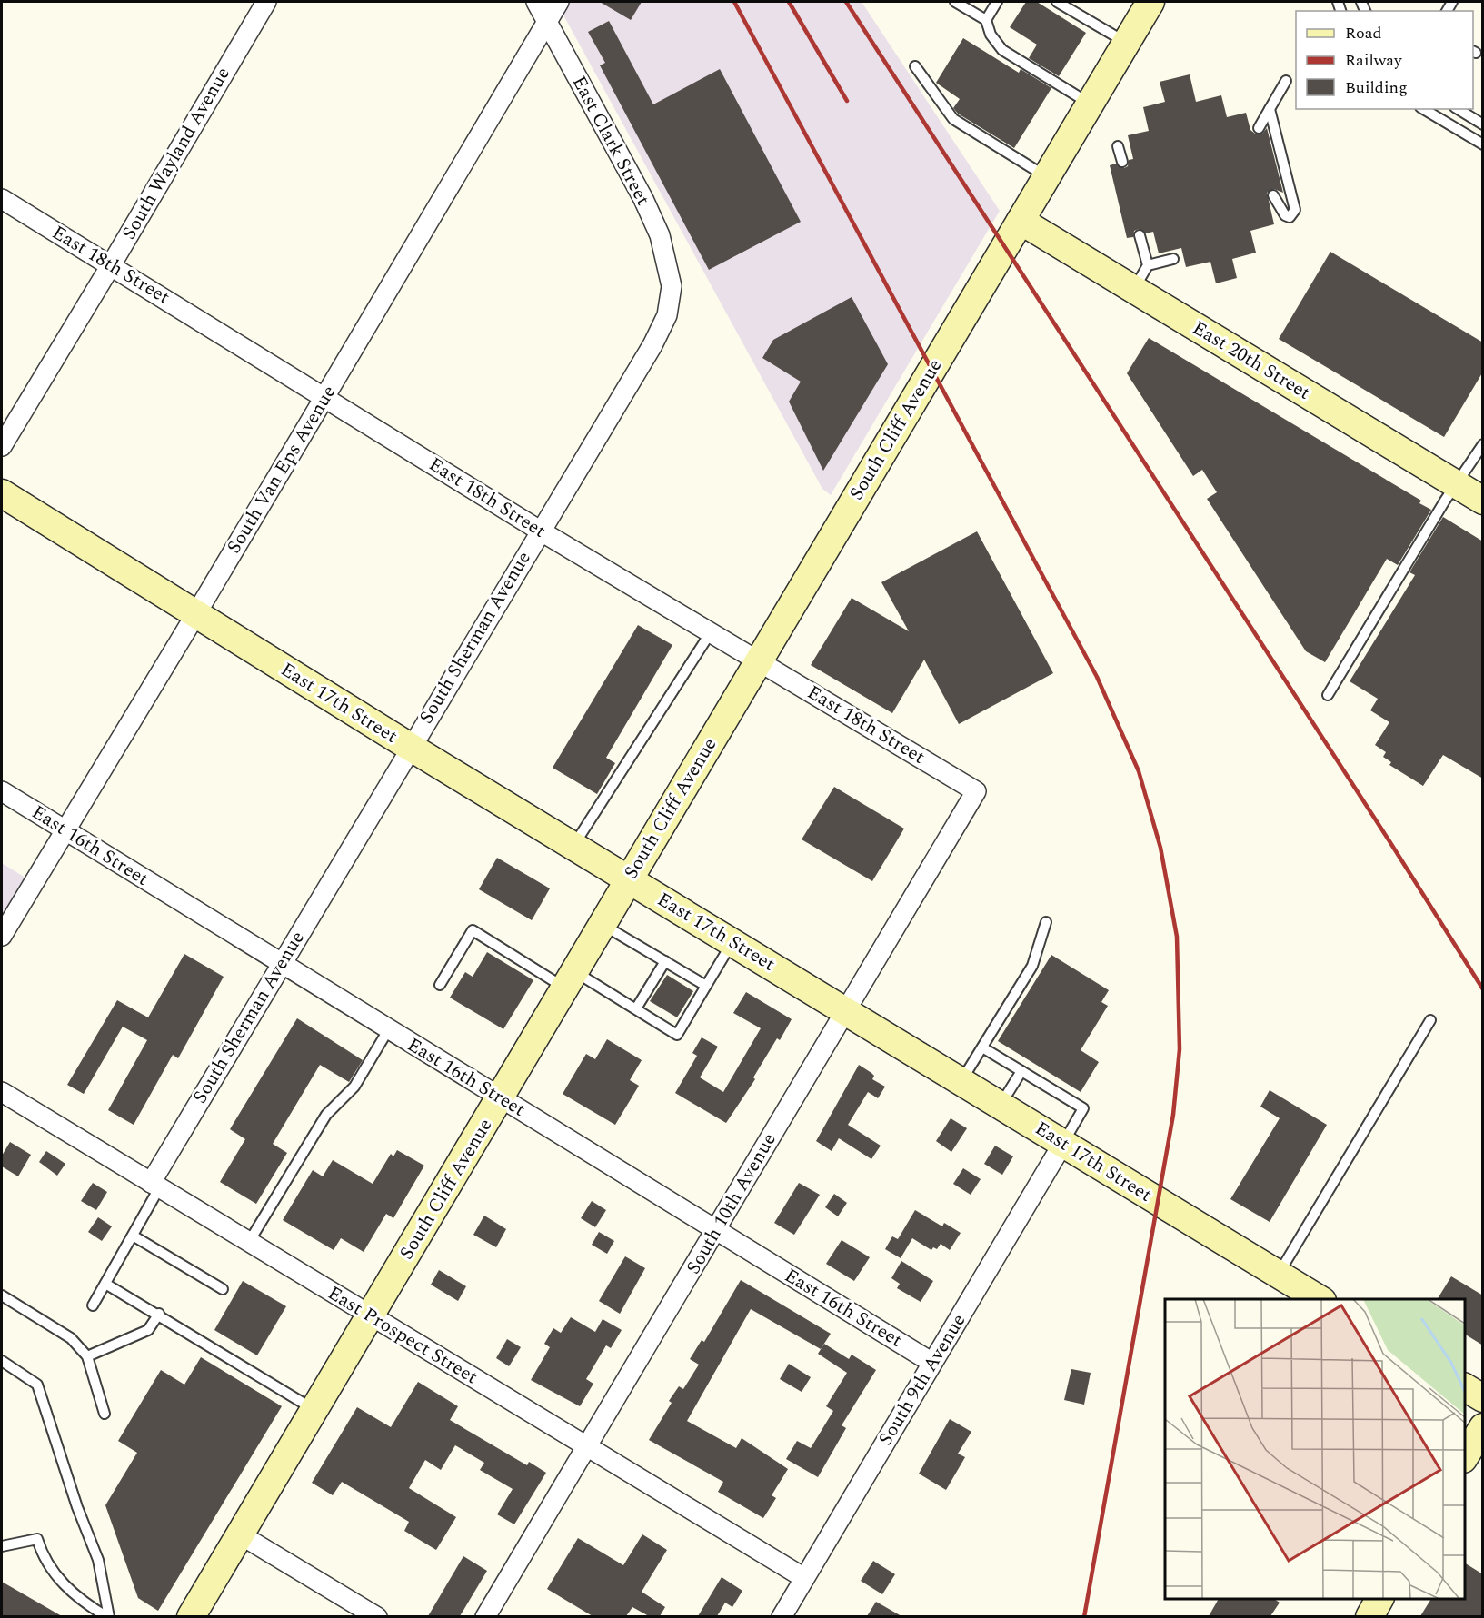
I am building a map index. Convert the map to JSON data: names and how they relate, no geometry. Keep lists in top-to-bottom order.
{
  "streets": {
    "street": [
      "East Clark Street",
      "South Wayland Avenue",
      "East 18th Street",
      "East 20th Street",
      "South Cliff Avenue",
      "South Van Eps Avenue",
      "South Sherman Avenue",
      "East 17th Street",
      "East 16th Street",
      "South 10th Avenue",
      "East Prospect Street",
      "South 9th Avenue"
    ]
  },
  "crossings": [
    ["East Clark Street", "South Van Eps Avenue"],
    ["East Clark Street", "South Sherman Avenue"],
    ["South Wayland Avenue", "East 18th Street"],
    ["East 18th Street", "South Cliff Avenue"],
    ["East 18th Street", "South Van Eps Avenue"],
    ["East 18th Street", "South Sherman Avenue"],
    ["East 18th Street", "South 10th Avenue"],
    ["East 20th Street", "South Cliff Avenue"],
    ["South Cliff Avenue", "East 17th Street"],
    ["South Cliff Avenue", "East 16th Street"],
    ["South Cliff Avenue", "East Prospect Street"],
    ["South Van Eps Avenue", "East 17th Street"],
    ["South Van Eps Avenue", "East 16th Street"],
    ["South Sherman Avenue", "East 17th Street"],
    ["South Sherman Avenue", "East 16th Street"],
    ["South Sherman Avenue", "East Prospect Street"],
    ["East 17th Street", "South 10th Avenue"],
    ["East 17th Street", "South 9th Avenue"],
    ["East 16th Street", "South 10th Avenue"],
    ["East 16th Street", "South 9th Avenue"],
    ["South 10th Avenue", "East Prospect Street"],
    ["East Prospect Street", "South 9th Avenue"]
  ],
  "legend": ["Road", "Railway", "Building"]
}
